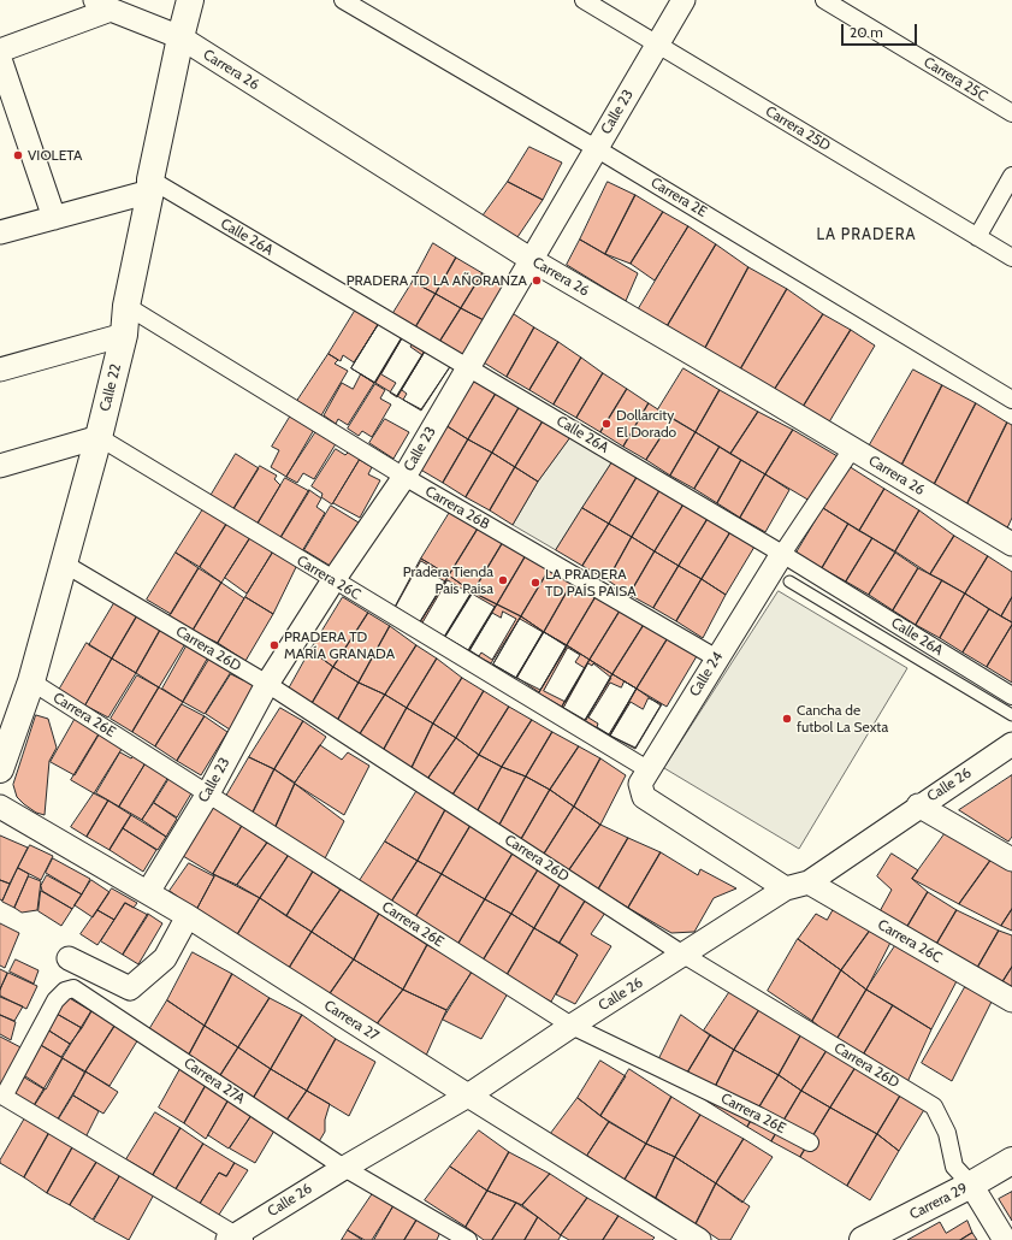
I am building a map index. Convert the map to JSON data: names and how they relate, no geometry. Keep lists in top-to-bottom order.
{
  "streets": {
    "street": [
      "Carrera 26",
      "Carrera 25C",
      "Calle 23",
      "Carrera 25D",
      "Carrera 2E",
      "Calle 26A",
      "Calle 22",
      "Carrera 26B",
      "Carrera 26C",
      "Carrera 26D",
      "Calle 24",
      "Carrera 26E",
      "Calle 26",
      "Carrera 27",
      "Carrera 27A",
      "Carrera 29"
    ]
  },
  "crossings": [
    ["Carrera 26", "Calle 23"],
    ["Carrera 26", "Calle 22"],
    ["Calle 23", "Carrera 25D"],
    ["Calle 23", "Carrera 2E"],
    ["Calle 23", "Calle 26A"],
    ["Calle 23", "Carrera 26B"],
    ["Calle 23", "Carrera 26C"],
    ["Calle 23", "Carrera 26D"],
    ["Calle 23", "Carrera 26E"],
    ["Calle 23", "Carrera 27"],
    ["Calle 26A", "Calle 22"],
    ["Calle 26A", "Calle 24"],
    ["Calle 22", "Carrera 26B"],
    ["Calle 22", "Carrera 26C"],
    ["Calle 22", "Carrera 26D"],
    ["Calle 22", "Carrera 26E"],
    ["Carrera 26B", "Calle 24"],
    ["Carrera 26C", "Calle 24"],
    ["Carrera 26C", "Calle 26"],
    ["Carrera 26D", "Calle 26"],
    ["Carrera 26D", "Carrera 29"],
    ["Calle 24", "Calle 26"],
    ["Carrera 26E", "Calle 26"],
    ["Calle 26", "Carrera 27"],
    ["Calle 26", "Carrera 27A"]
  ],
  "districts": ["LA PRADERA"],
  "places": [
    "VIOLETA",
    "PRADERA TD LA AÑORANZA",
    "Dollarcity El Dorado",
    "Pradera Tienda Pais Paisa",
    "LA PRADERA TD PAÍS PAISA",
    "PRADERA TD MARÍA GRANADA",
    "Cancha de futbol La Sexta"
  ],
  "scale_bar": "20 m"
}
